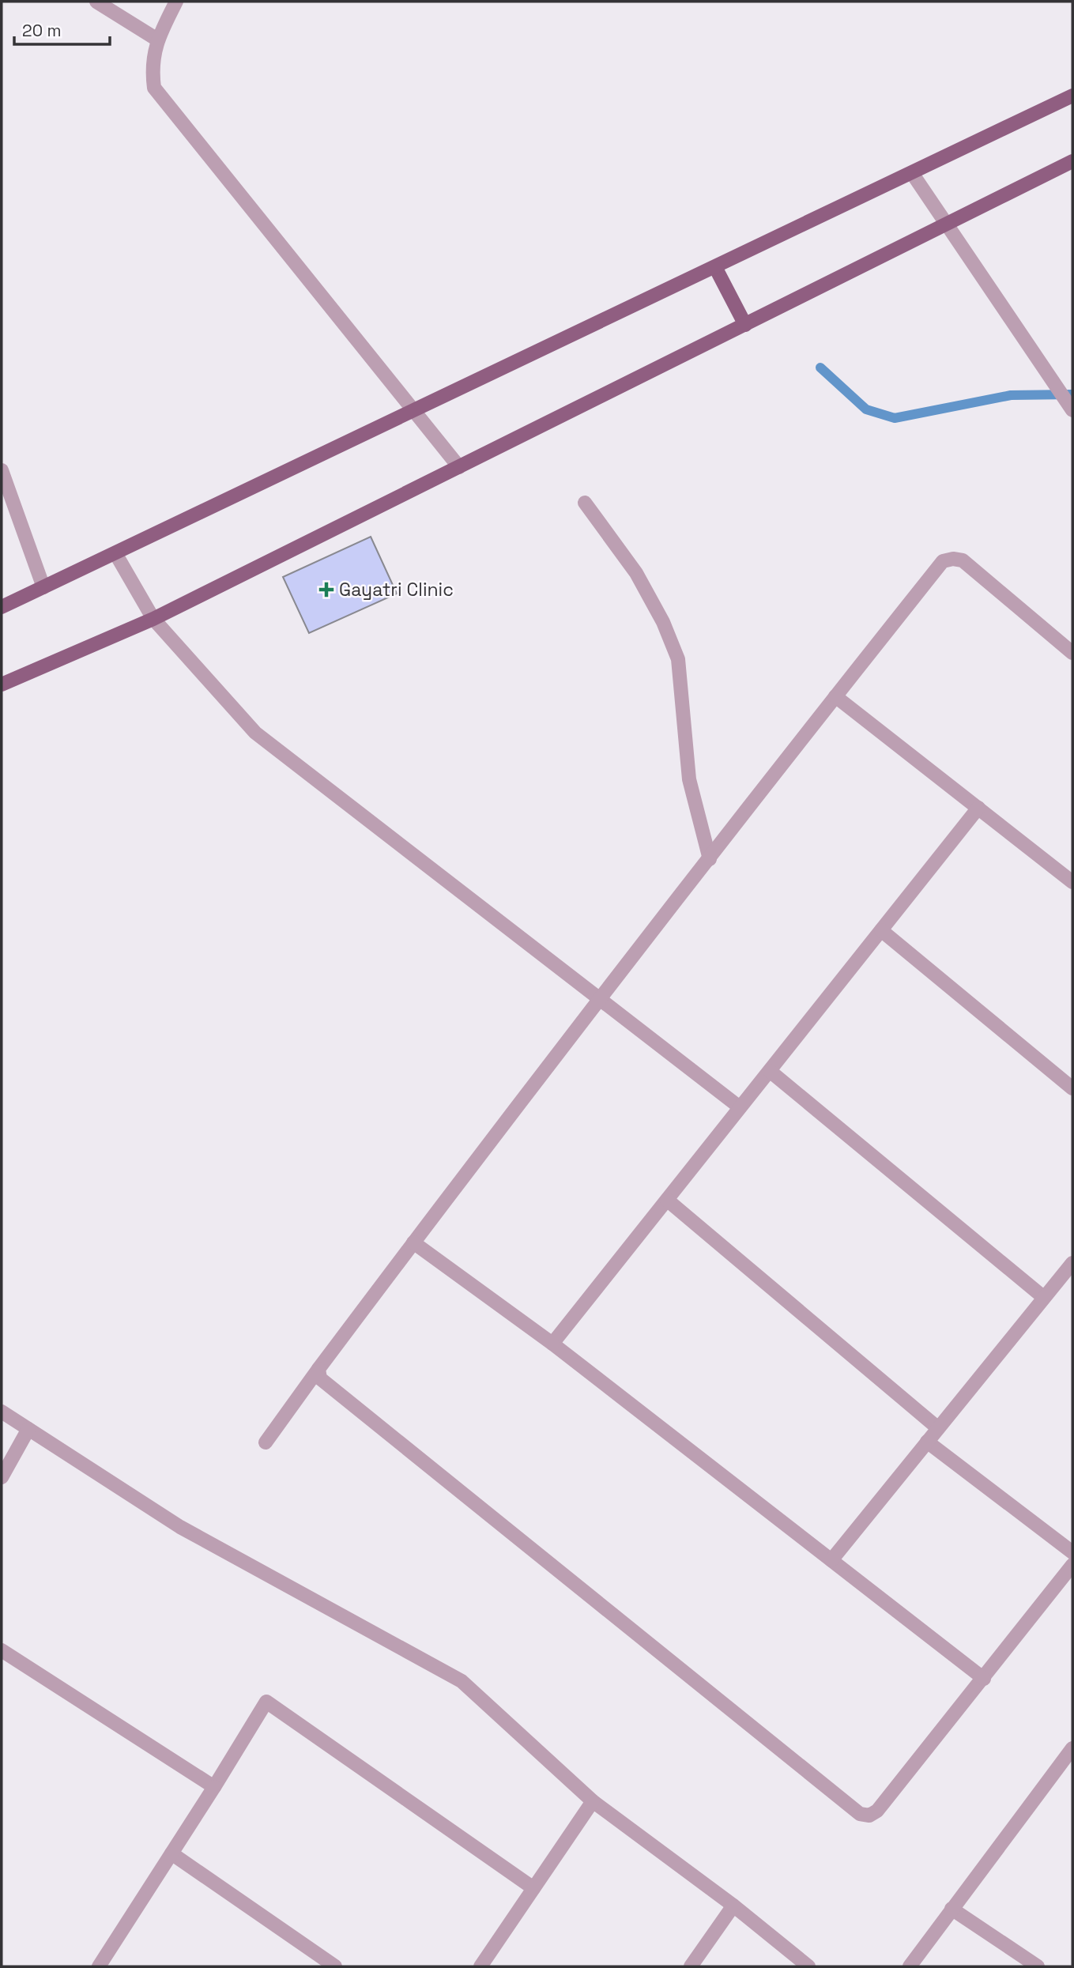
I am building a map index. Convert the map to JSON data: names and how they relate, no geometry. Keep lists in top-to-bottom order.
{
  "places": {
    "health": ["Gayatri Clinic"]
  },
  "scale_bar": "20 m"
}
